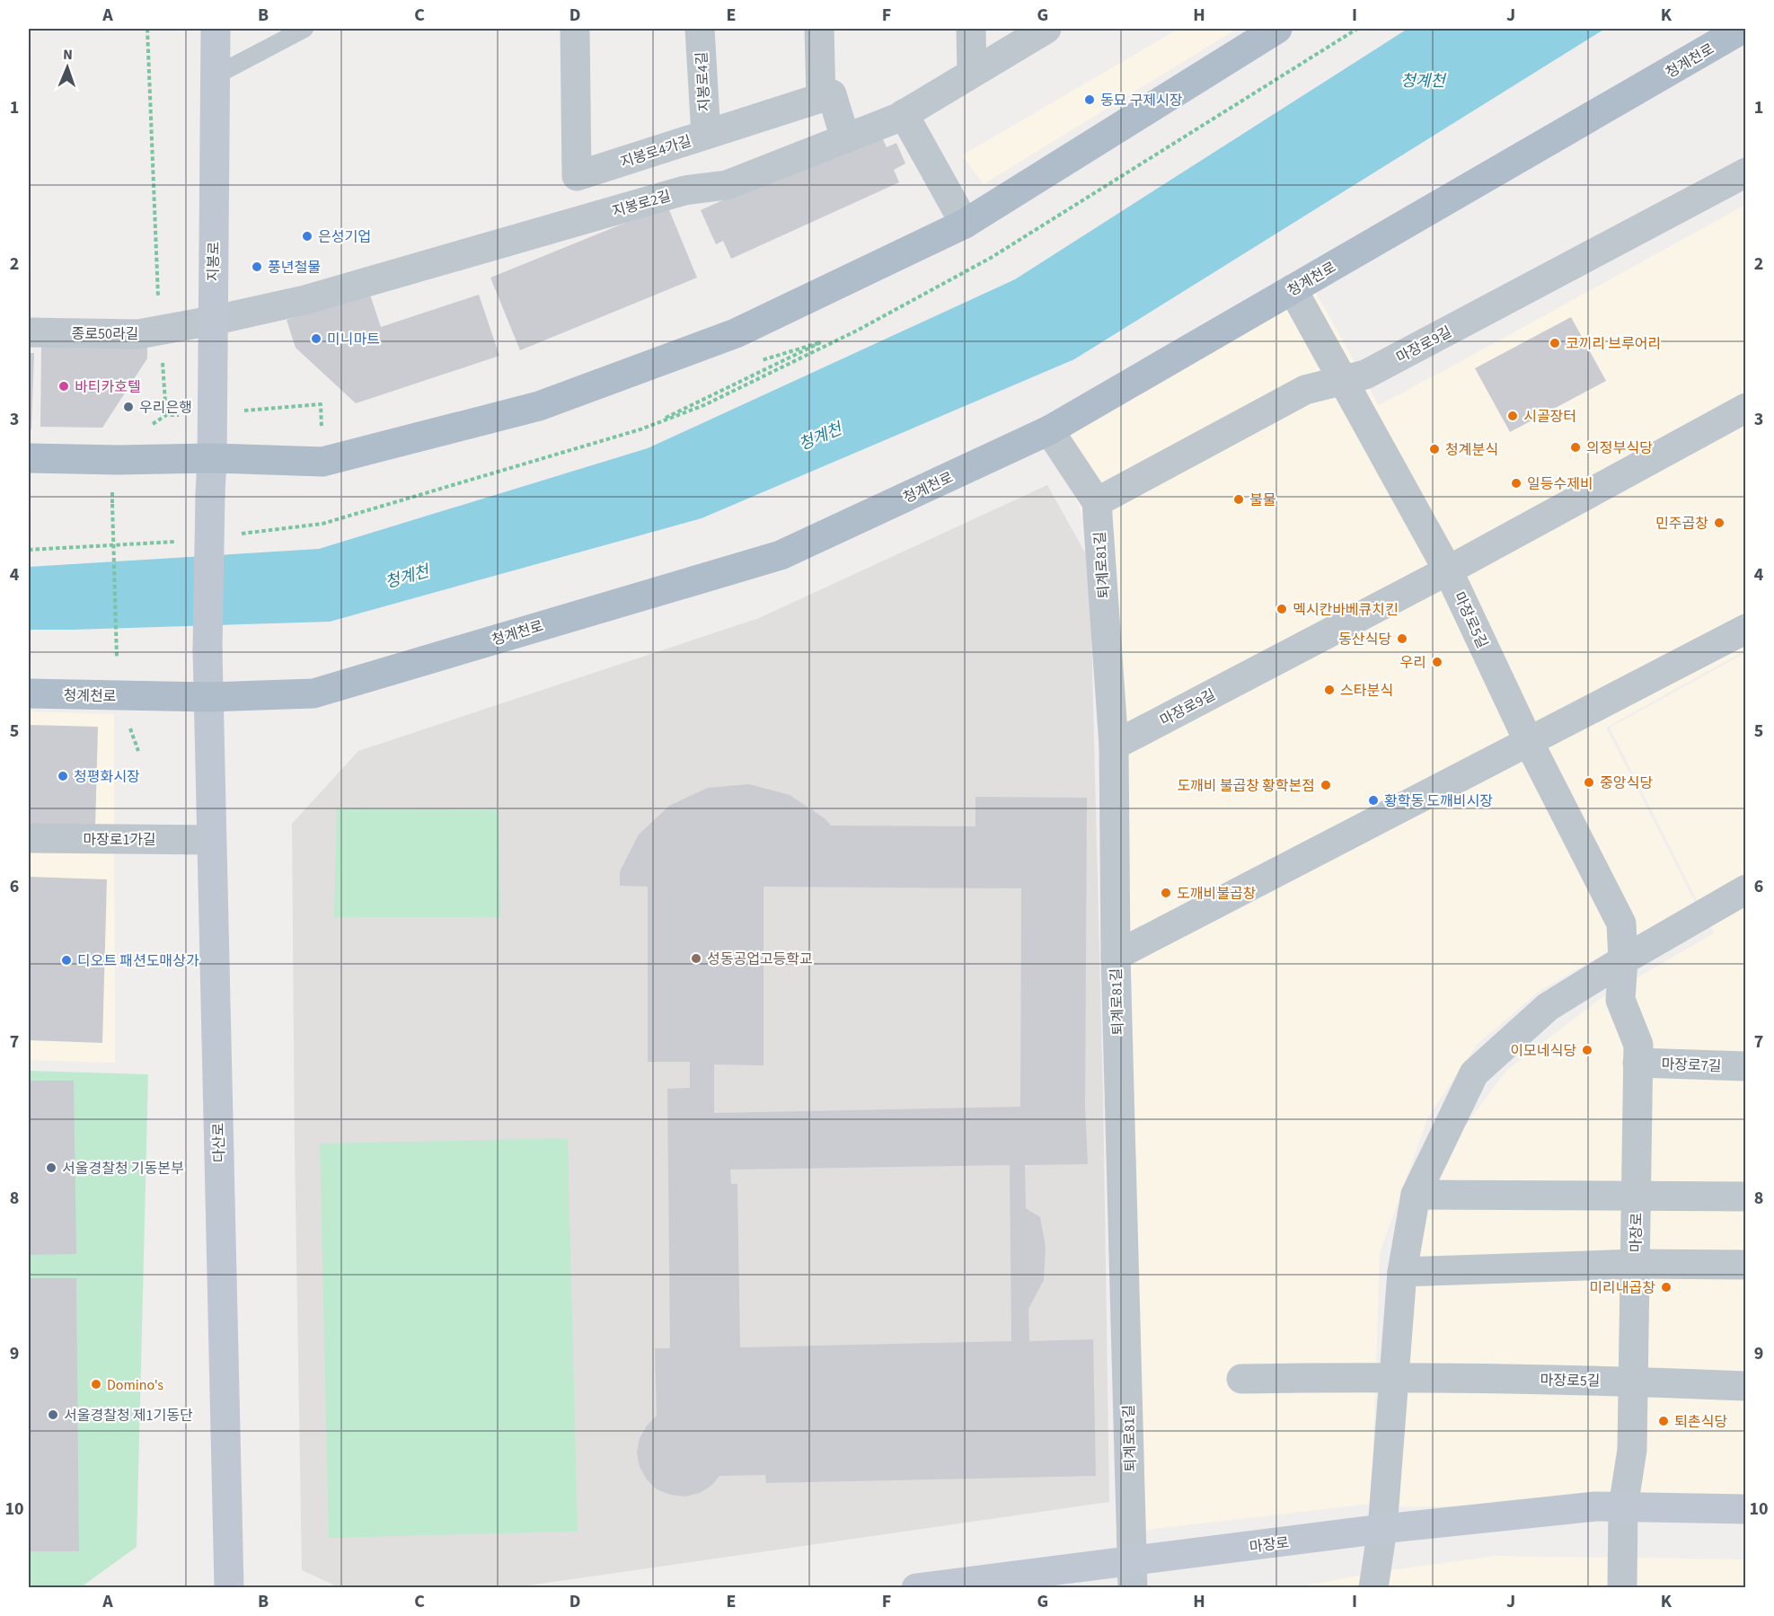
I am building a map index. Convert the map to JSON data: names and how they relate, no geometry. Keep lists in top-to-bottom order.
{
  "streets": {
    "main road": [
      "청계천로",
      "지봉로",
      "다산로",
      "마장로"
    ],
    "street": [
      "지봉로4길",
      "지봉로4가길",
      "지봉로2길",
      "종로50라길",
      "마장로9길",
      "퇴계로81길",
      "마장로5길",
      "마장로1가길",
      "마장로7길"
    ]
  },
  "crossings": [
    ["청계천로", "지봉로"],
    ["청계천로", "퇴계로81길"],
    ["청계천로", "마장로5길"],
    ["청계천로", "다산로"],
    ["지봉로4길", "지봉로4가길"],
    ["지봉로2길", "지봉로"],
    ["지봉로2길", "종로50라길"],
    ["지봉로", "종로50라길"],
    ["지봉로", "다산로"],
    ["마장로9길", "퇴계로81길"],
    ["마장로9길", "마장로5길"],
    ["퇴계로81길", "마장로"],
    ["마장로5길", "마장로"],
    ["마장로1가길", "다산로"],
    ["마장로7길", "마장로"]
  ],
  "water": ["청계천"],
  "places": [
    "동묘 구제시장",
    "은성기업",
    "풍년철물",
    "미니마트",
    "코끼리 브루어리",
    "바티카호텔",
    "우리은행",
    "시골장터",
    "의정부식당",
    "청계분식",
    "일등수제비",
    "불물",
    "민주곱창",
    "멕시칸바베큐치킨",
    "동산식당",
    "우리",
    "스타분식",
    "청평화시장",
    "중앙식당",
    "도깨비 불곱창 황학본점",
    "황학동 도깨비시장",
    "도깨비불곱창",
    "성동공업고등학교",
    "디오트 패션도매상가",
    "이모네식당",
    "서울경찰청 기동본부",
    "미리내곱창",
    "Domino's",
    "서울경찰청 제1기동단",
    "퇴촌식당"
  ],
  "north": "top",
  "grid": {
    "columns": [
      "A",
      "B",
      "C",
      "D",
      "E",
      "F",
      "G",
      "H",
      "I",
      "J",
      "K"
    ],
    "rows": [
      "1",
      "2",
      "3",
      "4",
      "5",
      "6",
      "7",
      "8",
      "9",
      "10"
    ]
  }
}
